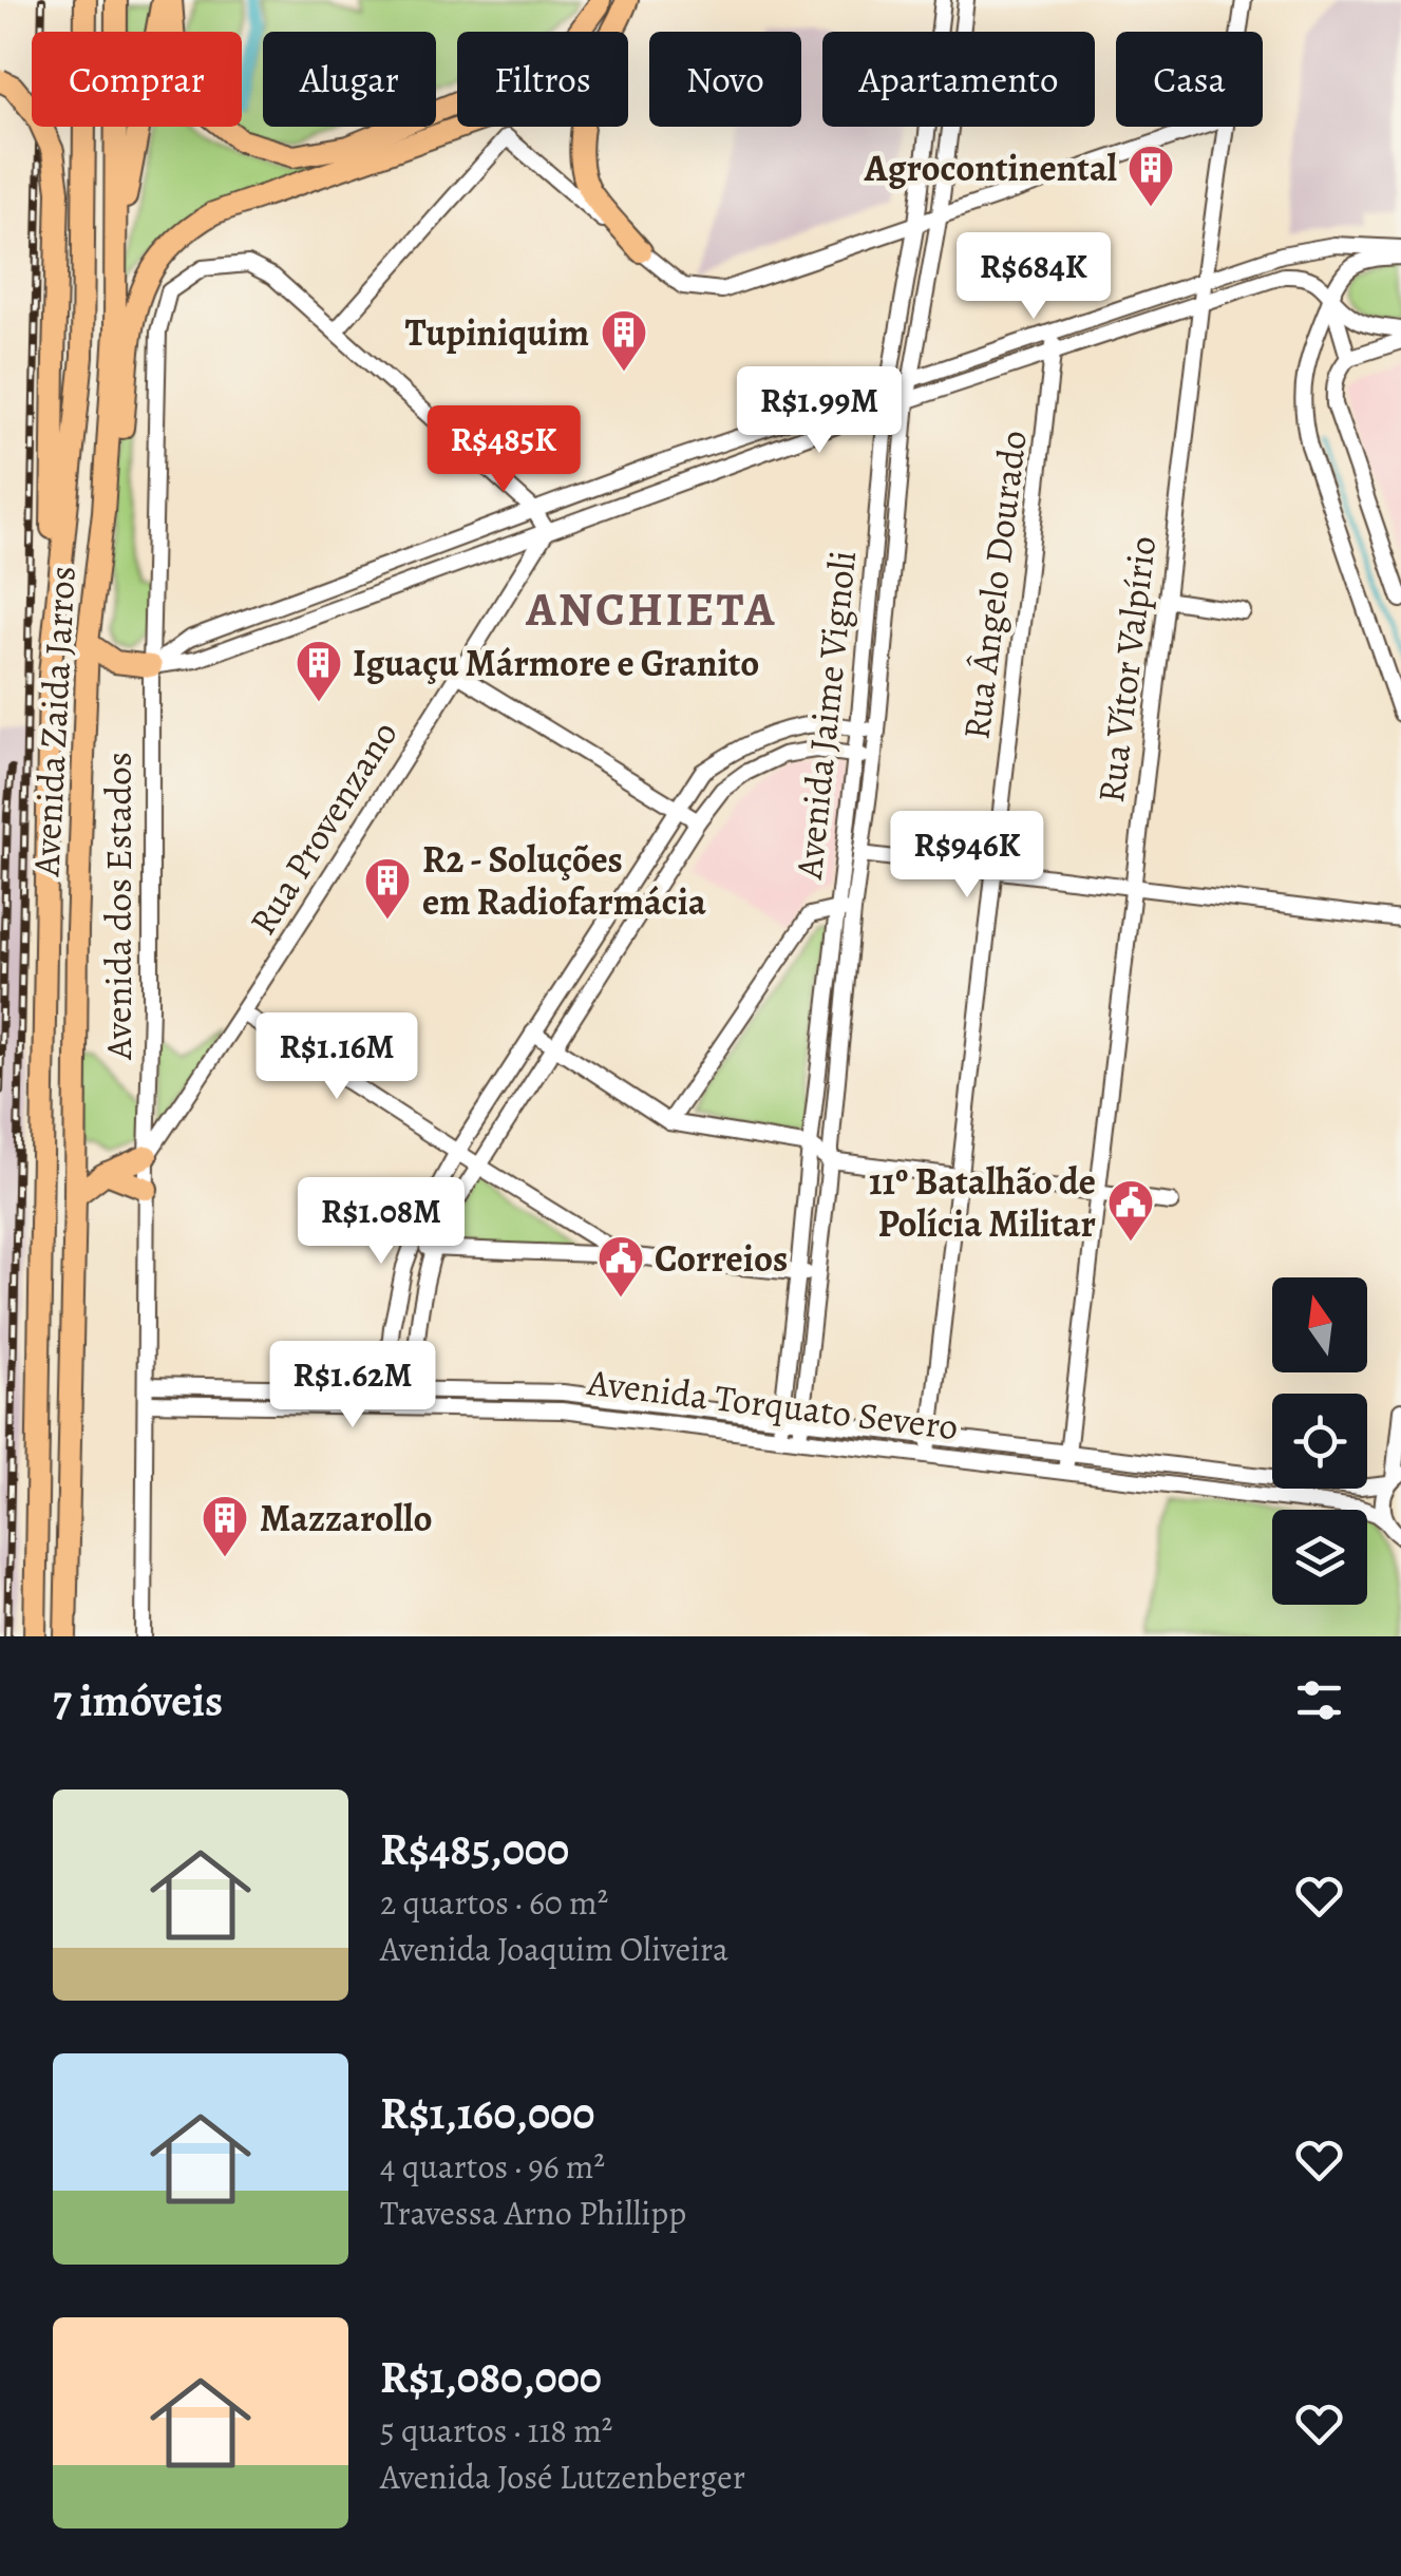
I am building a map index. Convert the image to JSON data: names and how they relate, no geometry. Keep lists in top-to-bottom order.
{
  "streets": {
    "highway": ["Avenida Zaida Jarros"],
    "street": [
      "Rua Ângelo Dourado",
      "Rua Vítor Valpírio",
      "Avenida Jaime Vignoli",
      "Rua Provenzano",
      "Avenida dos Estados",
      "Avenida Torquato Severo"
    ]
  },
  "crossings": [
    ["Rua Ângelo Dourado", "Avenida Torquato Severo"],
    ["Rua Vítor Valpírio", "Avenida Torquato Severo"],
    ["Avenida Jaime Vignoli", "Avenida Torquato Severo"],
    ["Rua Provenzano", "Avenida dos Estados"],
    ["Avenida dos Estados", "Avenida Torquato Severo"]
  ],
  "districts": ["ANCHIETA"],
  "places": {
    "building": [
      "Agrocontinental",
      "Tupiniquim",
      "Iguaçu Mármore e Granito",
      "R2 - Soluções em Radiofarmácia",
      "Mazzarollo"
    ],
    "public building": ["11º Batalhão de Polícia Militar", "Correios"]
  },
  "north": "top",
  "page": {
    "chip": [
      "Comprar",
      "Alugar",
      "Filtros",
      "Novo",
      "Apartamento",
      "Casa"
    ],
    "price": [
      "R$684K",
      "R$1.99M",
      "R$485K",
      "R$946K",
      "R$1.16M",
      "R$1.08M",
      "R$1.62M"
    ],
    "heading": "7 imóveis",
    "list": [
      {
        "name": "R$485,000",
        "note": "2 quartos · 60 m² · Avenida Joaquim Oliveira"
      },
      {
        "name": "R$1,160,000",
        "note": "4 quartos · 96 m² · Travessa Arno Phillipp"
      },
      {
        "name": "R$1,080,000",
        "note": "5 quartos · 118 m² · Avenida José Lutzenberger"
      }
    ]
  }
}
